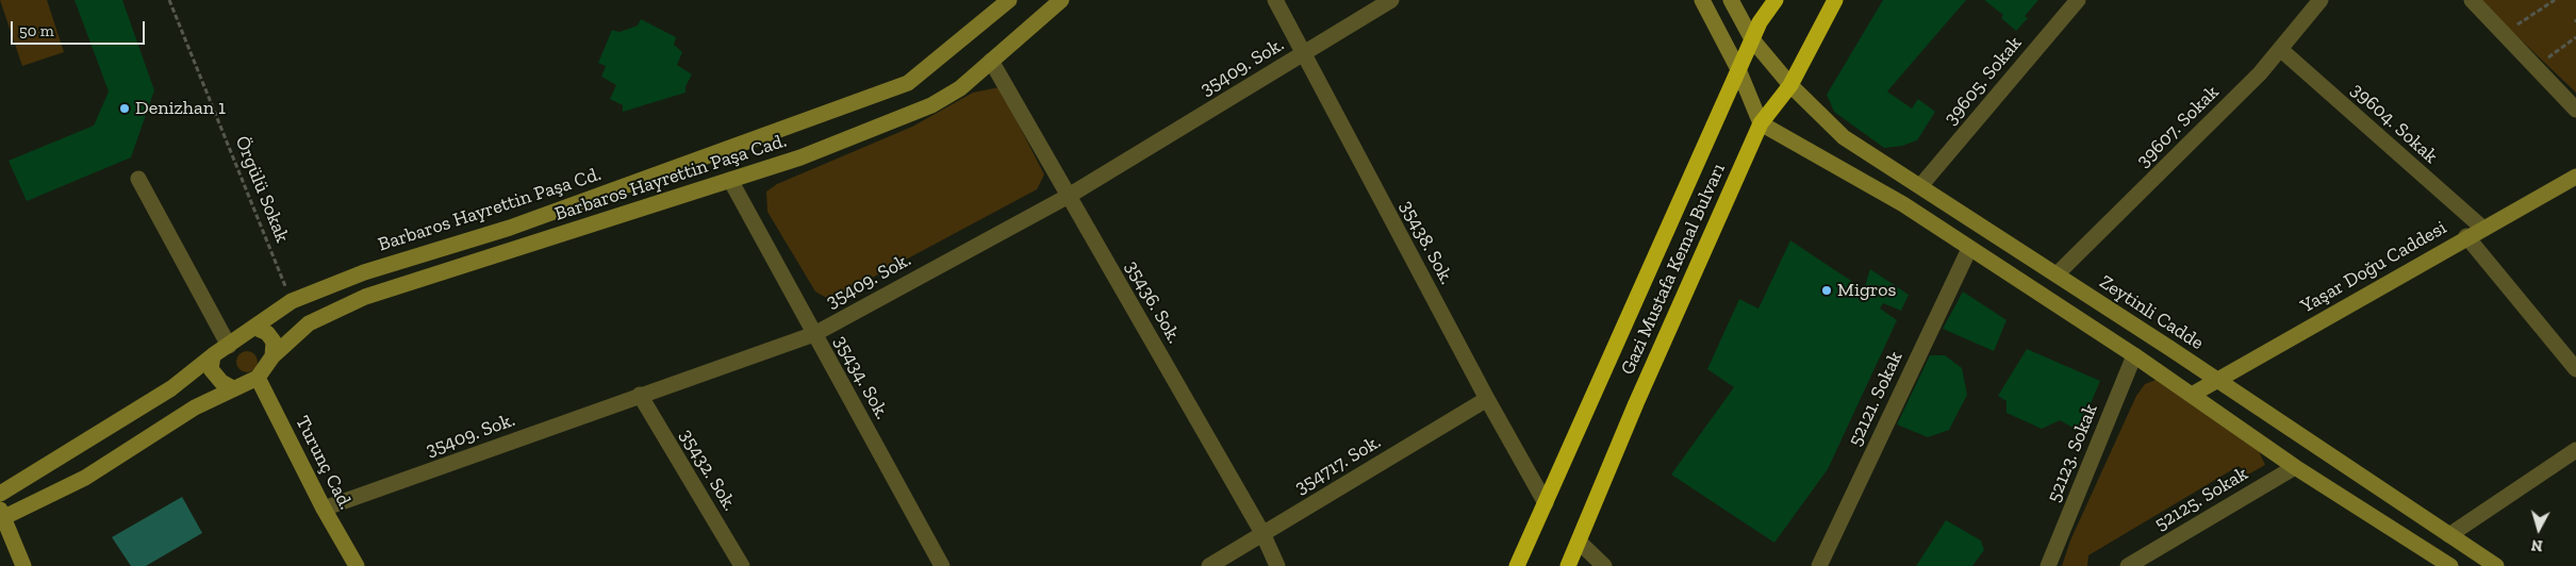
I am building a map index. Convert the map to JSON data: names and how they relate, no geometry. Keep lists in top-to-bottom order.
{
  "streets": {
    "highway": ["Gazi Mustafa Kemal Bulvarı"],
    "street": [
      "35409. Sok.",
      "39605. Sokak",
      "39604. Sokak",
      "39607. Sokak",
      "Barbaros Hayrettin Paşa Cad.",
      "Barbaros Hayrettin Paşa Cd.",
      "35438. Sok.",
      "Yaşar Doğu Caddesi",
      "35436. Sok.",
      "Zeytinli Cadde",
      "35434. Sok.",
      "52121. Sokak",
      "52123. Sokak",
      "Turunç Cad.",
      "354717. Sok.",
      "35432. Sok.",
      "52125. Sokak"
    ],
    "path": ["Örgülü Sokak"]
  },
  "crossings": [
    ["35409. Sok.", "35438. Sok."],
    ["35409. Sok.", "35436. Sok."],
    ["35409. Sok.", "35434. Sok."],
    ["35409. Sok.", "Turunç Cad."],
    ["35409. Sok.", "35432. Sok."],
    ["39605. Sokak", "Zeytinli Cadde"],
    ["39604. Sokak", "39607. Sokak"],
    ["39604. Sokak", "Yaşar Doğu Caddesi"],
    ["39607. Sokak", "Zeytinli Cadde"],
    ["Barbaros Hayrettin Paşa Cad.", "Barbaros Hayrettin Paşa Cd."],
    ["Barbaros Hayrettin Paşa Cad.", "35436. Sok."],
    ["Barbaros Hayrettin Paşa Cad.", "35434. Sok."],
    ["Barbaros Hayrettin Paşa Cad.", "Turunç Cad."],
    ["Örgülü Sokak", "Barbaros Hayrettin Paşa Cd."],
    ["Barbaros Hayrettin Paşa Cd.", "Turunç Cad."],
    ["35438. Sok.", "Gazi Mustafa Kemal Bulvarı"],
    ["35438. Sok.", "354717. Sok."],
    ["Yaşar Doğu Caddesi", "Zeytinli Cadde"],
    ["Gazi Mustafa Kemal Bulvarı", "Zeytinli Cadde"],
    ["35436. Sok.", "354717. Sok."]
  ],
  "places": ["Denizhan 1", "Migros"],
  "scale_bar": "50 m",
  "north": "bottom"
}
